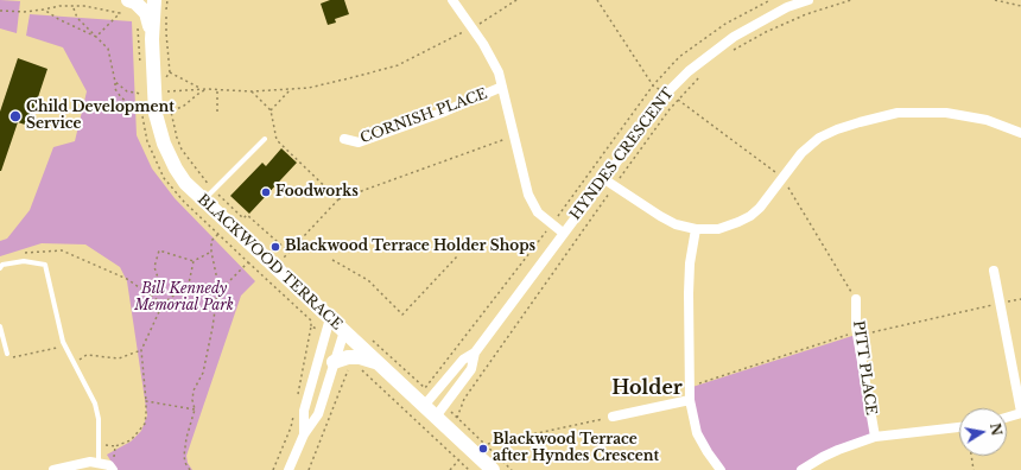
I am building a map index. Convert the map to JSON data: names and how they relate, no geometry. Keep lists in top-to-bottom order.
{
  "streets": {
    "street": [
      "CORNISH PLACE",
      "HYNDES CRESCENT",
      "BLACKWOOD TERRACE",
      "PITT PLACE"
    ]
  },
  "crossings": [
    ["HYNDES CRESCENT", "BLACKWOOD TERRACE"]
  ],
  "districts": ["Holder"],
  "parks": ["Bill Kennedy Memorial Park"],
  "places": [
    "Child Development Service",
    "Foodworks",
    "Blackwood Terrace Holder Shops",
    "Blackwood Terrace after Hyndes Crescent"
  ],
  "north": "right"
}
